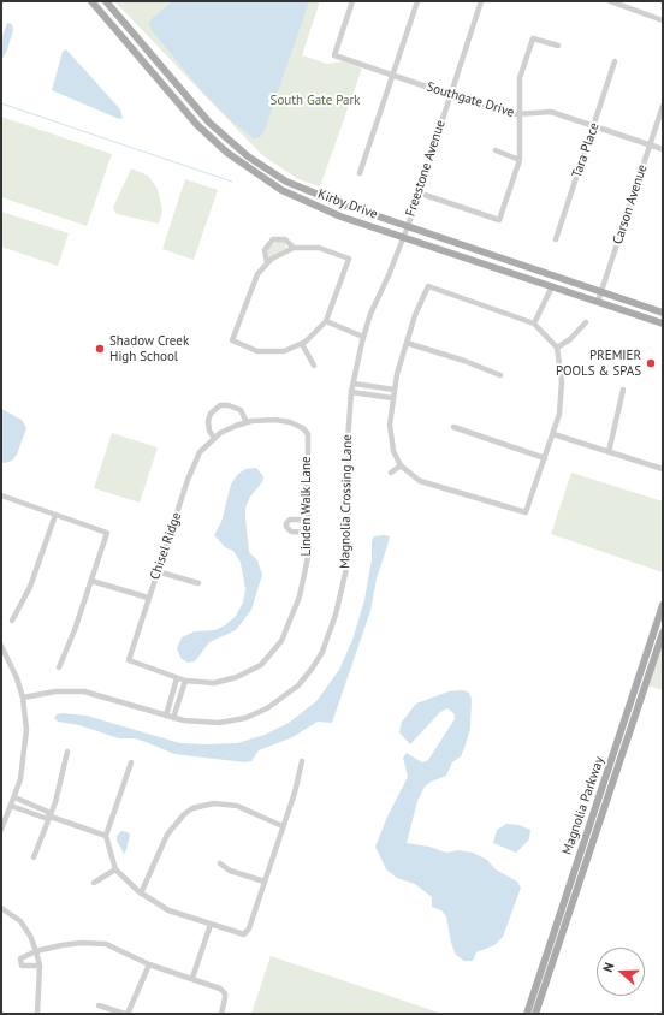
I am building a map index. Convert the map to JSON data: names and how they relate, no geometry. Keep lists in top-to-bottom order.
{
  "streets": {
    "main road": ["Kirby Drive", "Magnolia Parkway"],
    "street": [
      "Southgate Drive",
      "Tara Place",
      "Freestone Avenue",
      "Carson Avenue",
      "Magnolia Crossing Lane",
      "Linden Walk Lane",
      "Chisel Ridge"
    ]
  },
  "crossings": [
    ["Southgate Drive", "Tara Place"],
    ["Southgate Drive", "Freestone Avenue"],
    ["Southgate Drive", "Carson Avenue"],
    ["Freestone Avenue", "Kirby Drive"],
    ["Freestone Avenue", "Magnolia Crossing Lane"],
    ["Kirby Drive", "Carson Avenue"],
    ["Kirby Drive", "Magnolia Crossing Lane"],
    ["Linden Walk Lane", "Chisel Ridge"]
  ],
  "parks": ["South Gate Park"],
  "places": ["Shadow Creek High School", "PREMIER POOLS & SPAS"],
  "north": "left"
}
